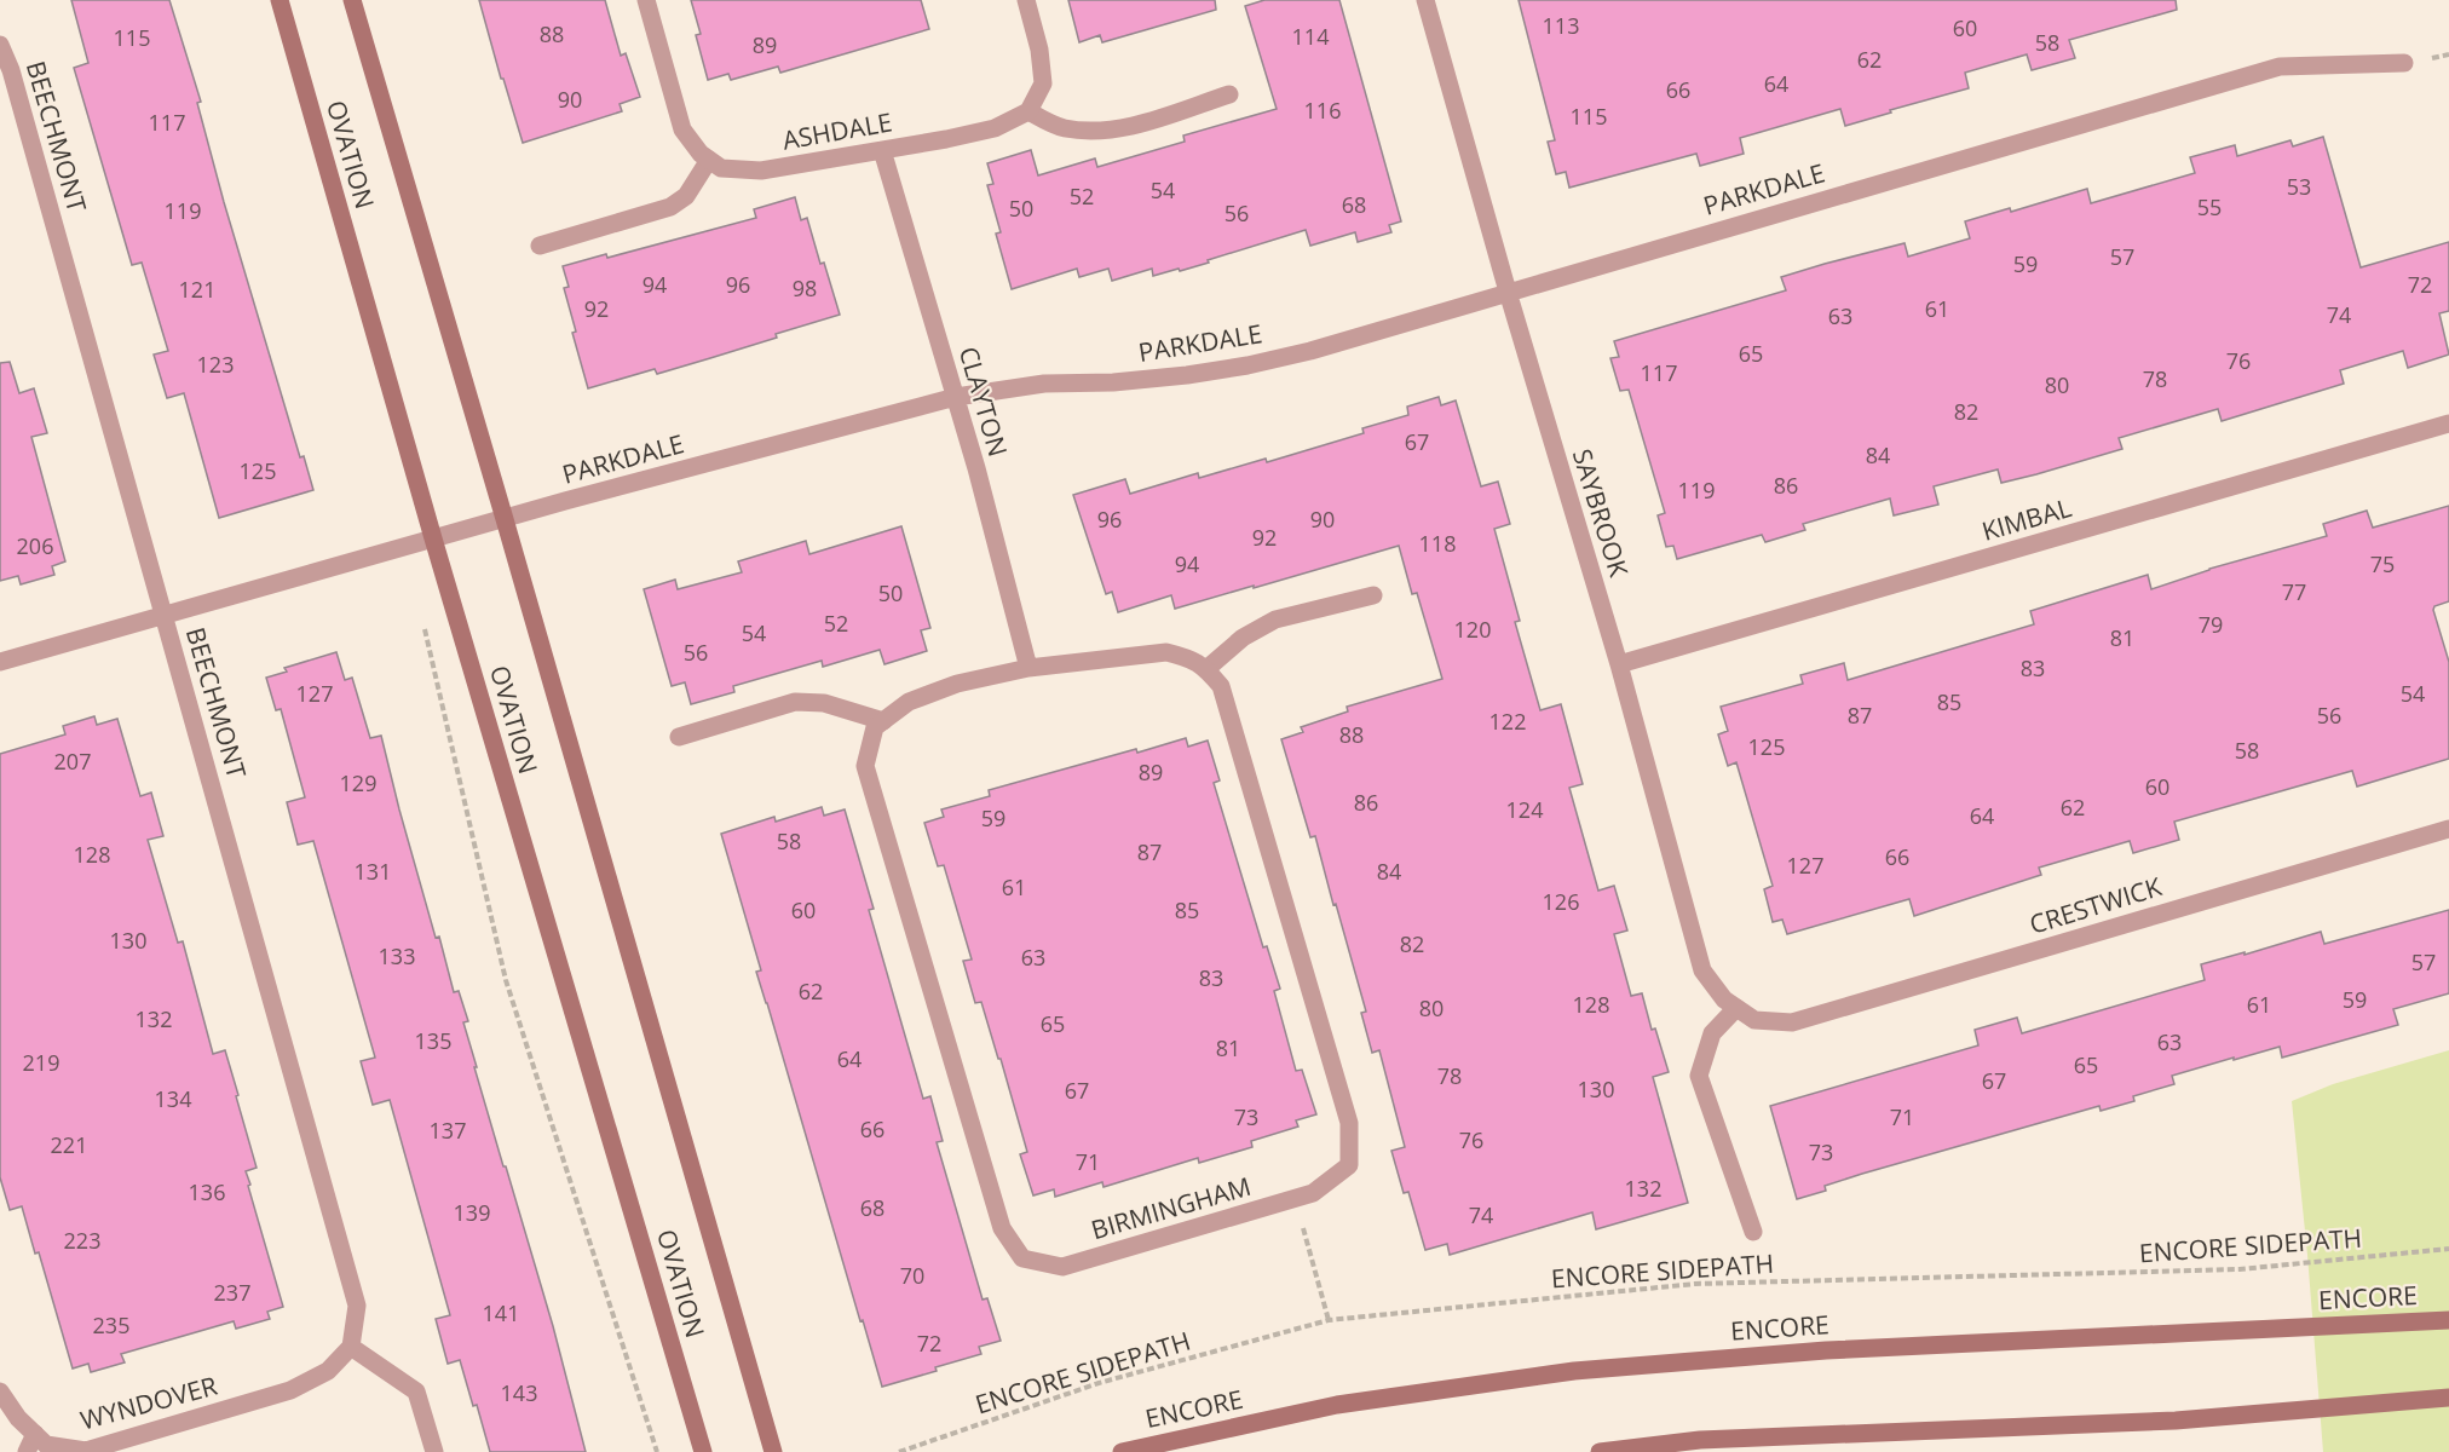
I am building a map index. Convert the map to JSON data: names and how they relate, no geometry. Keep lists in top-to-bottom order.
{
  "streets": {
    "street": [
      "ASHDALE",
      "BEECHMONT",
      "OVATION",
      "PARKDALE",
      "CLAYTON",
      "SAYBROOK",
      "KIMBAL",
      "CRESTWICK",
      "BIRMINGHAM",
      "ENCORE",
      "WYNDOVER"
    ],
    "path": ["ENCORE SIDEPATH"]
  },
  "crossings": [
    ["ASHDALE", "CLAYTON"],
    ["BEECHMONT", "PARKDALE"],
    ["BEECHMONT", "WYNDOVER"],
    ["OVATION", "PARKDALE"],
    ["PARKDALE", "CLAYTON"],
    ["PARKDALE", "SAYBROOK"],
    ["CLAYTON", "BIRMINGHAM"],
    ["SAYBROOK", "KIMBAL"],
    ["SAYBROOK", "CRESTWICK"]
  ],
  "house_numbers": [
    "113",
    "60",
    "88",
    "114",
    "115",
    "58",
    "89",
    "62",
    "64",
    "66",
    "90",
    "116",
    "115",
    "117",
    "53",
    "54",
    "52",
    "68",
    "55",
    "50",
    "119",
    "56",
    "57",
    "59",
    "94",
    "96",
    "72",
    "98",
    "121",
    "92",
    "61",
    "74",
    "63",
    "65",
    "76",
    "123",
    "117",
    "78",
    "80",
    "82",
    "67",
    "84",
    "125",
    "86",
    "119",
    "96",
    "90",
    "92",
    "118",
    "206",
    "94",
    "75",
    "77",
    "50",
    "52",
    "79",
    "120",
    "54",
    "81",
    "56",
    "83",
    "127",
    "54",
    "85",
    "87",
    "56",
    "122",
    "88",
    "125",
    "58",
    "207",
    "89",
    "129",
    "60",
    "86",
    "62",
    "124",
    "64",
    "59",
    "58",
    "87",
    "128",
    "66",
    "127",
    "131",
    "84",
    "61",
    "126",
    "60",
    "85",
    "130",
    "82",
    "133",
    "63",
    "57",
    "83",
    "62",
    "59",
    "128",
    "61",
    "80",
    "132",
    "65",
    "135",
    "63",
    "81",
    "64",
    "219",
    "65",
    "78",
    "67",
    "130",
    "67",
    "134",
    "73",
    "71",
    "66",
    "137",
    "76",
    "221",
    "73",
    "71",
    "132",
    "136",
    "68",
    "139",
    "74",
    "223",
    "70",
    "237",
    "141",
    "235",
    "72",
    "143"
  ]
}
